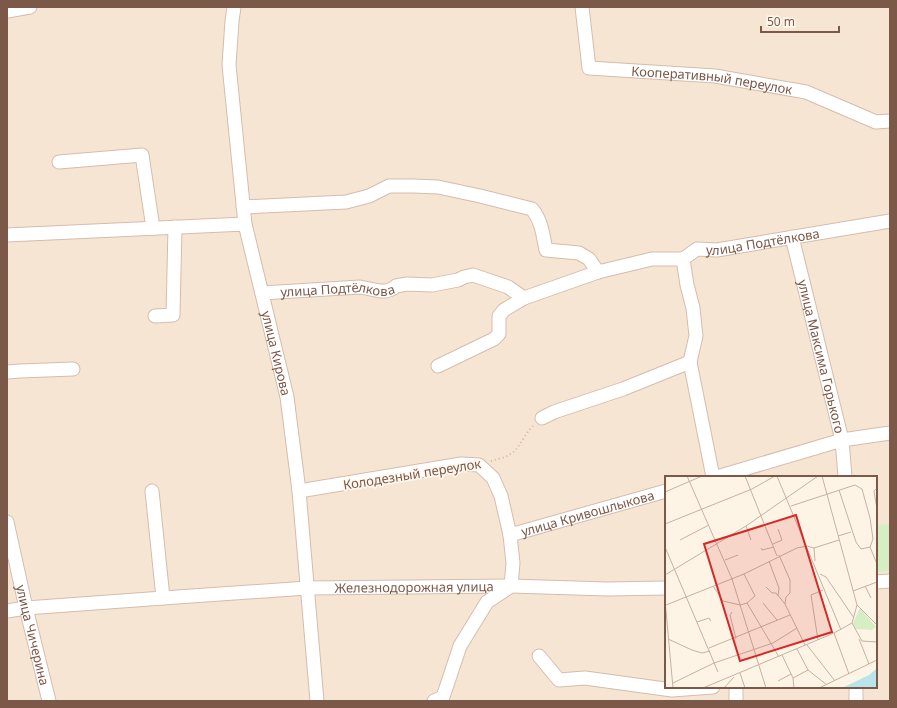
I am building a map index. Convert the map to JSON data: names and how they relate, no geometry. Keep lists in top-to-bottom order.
{
  "streets": {
    "street": [
      "Кооперативный переулок",
      "улица Подтёлкова",
      "улица Кирова",
      "улица Максима Горького",
      "Колодезный переулок",
      "улица Кривошлыкова",
      "Железнодорожная улица",
      "улица Чичерина"
    ]
  },
  "crossings": [
    ["улица Подтёлкова", "улица Кирова"],
    ["улица Подтёлкова", "улица Максима Горького"],
    ["улица Кирова", "Колодезный переулок"],
    ["улица Кирова", "Железнодорожная улица"],
    ["Колодезный переулок", "улица Кривошлыкова"],
    ["улица Кривошлыкова", "Железнодорожная улица"],
    ["Железнодорожная улица", "улица Чичерина"]
  ],
  "scale_bar": "50 m"
}
